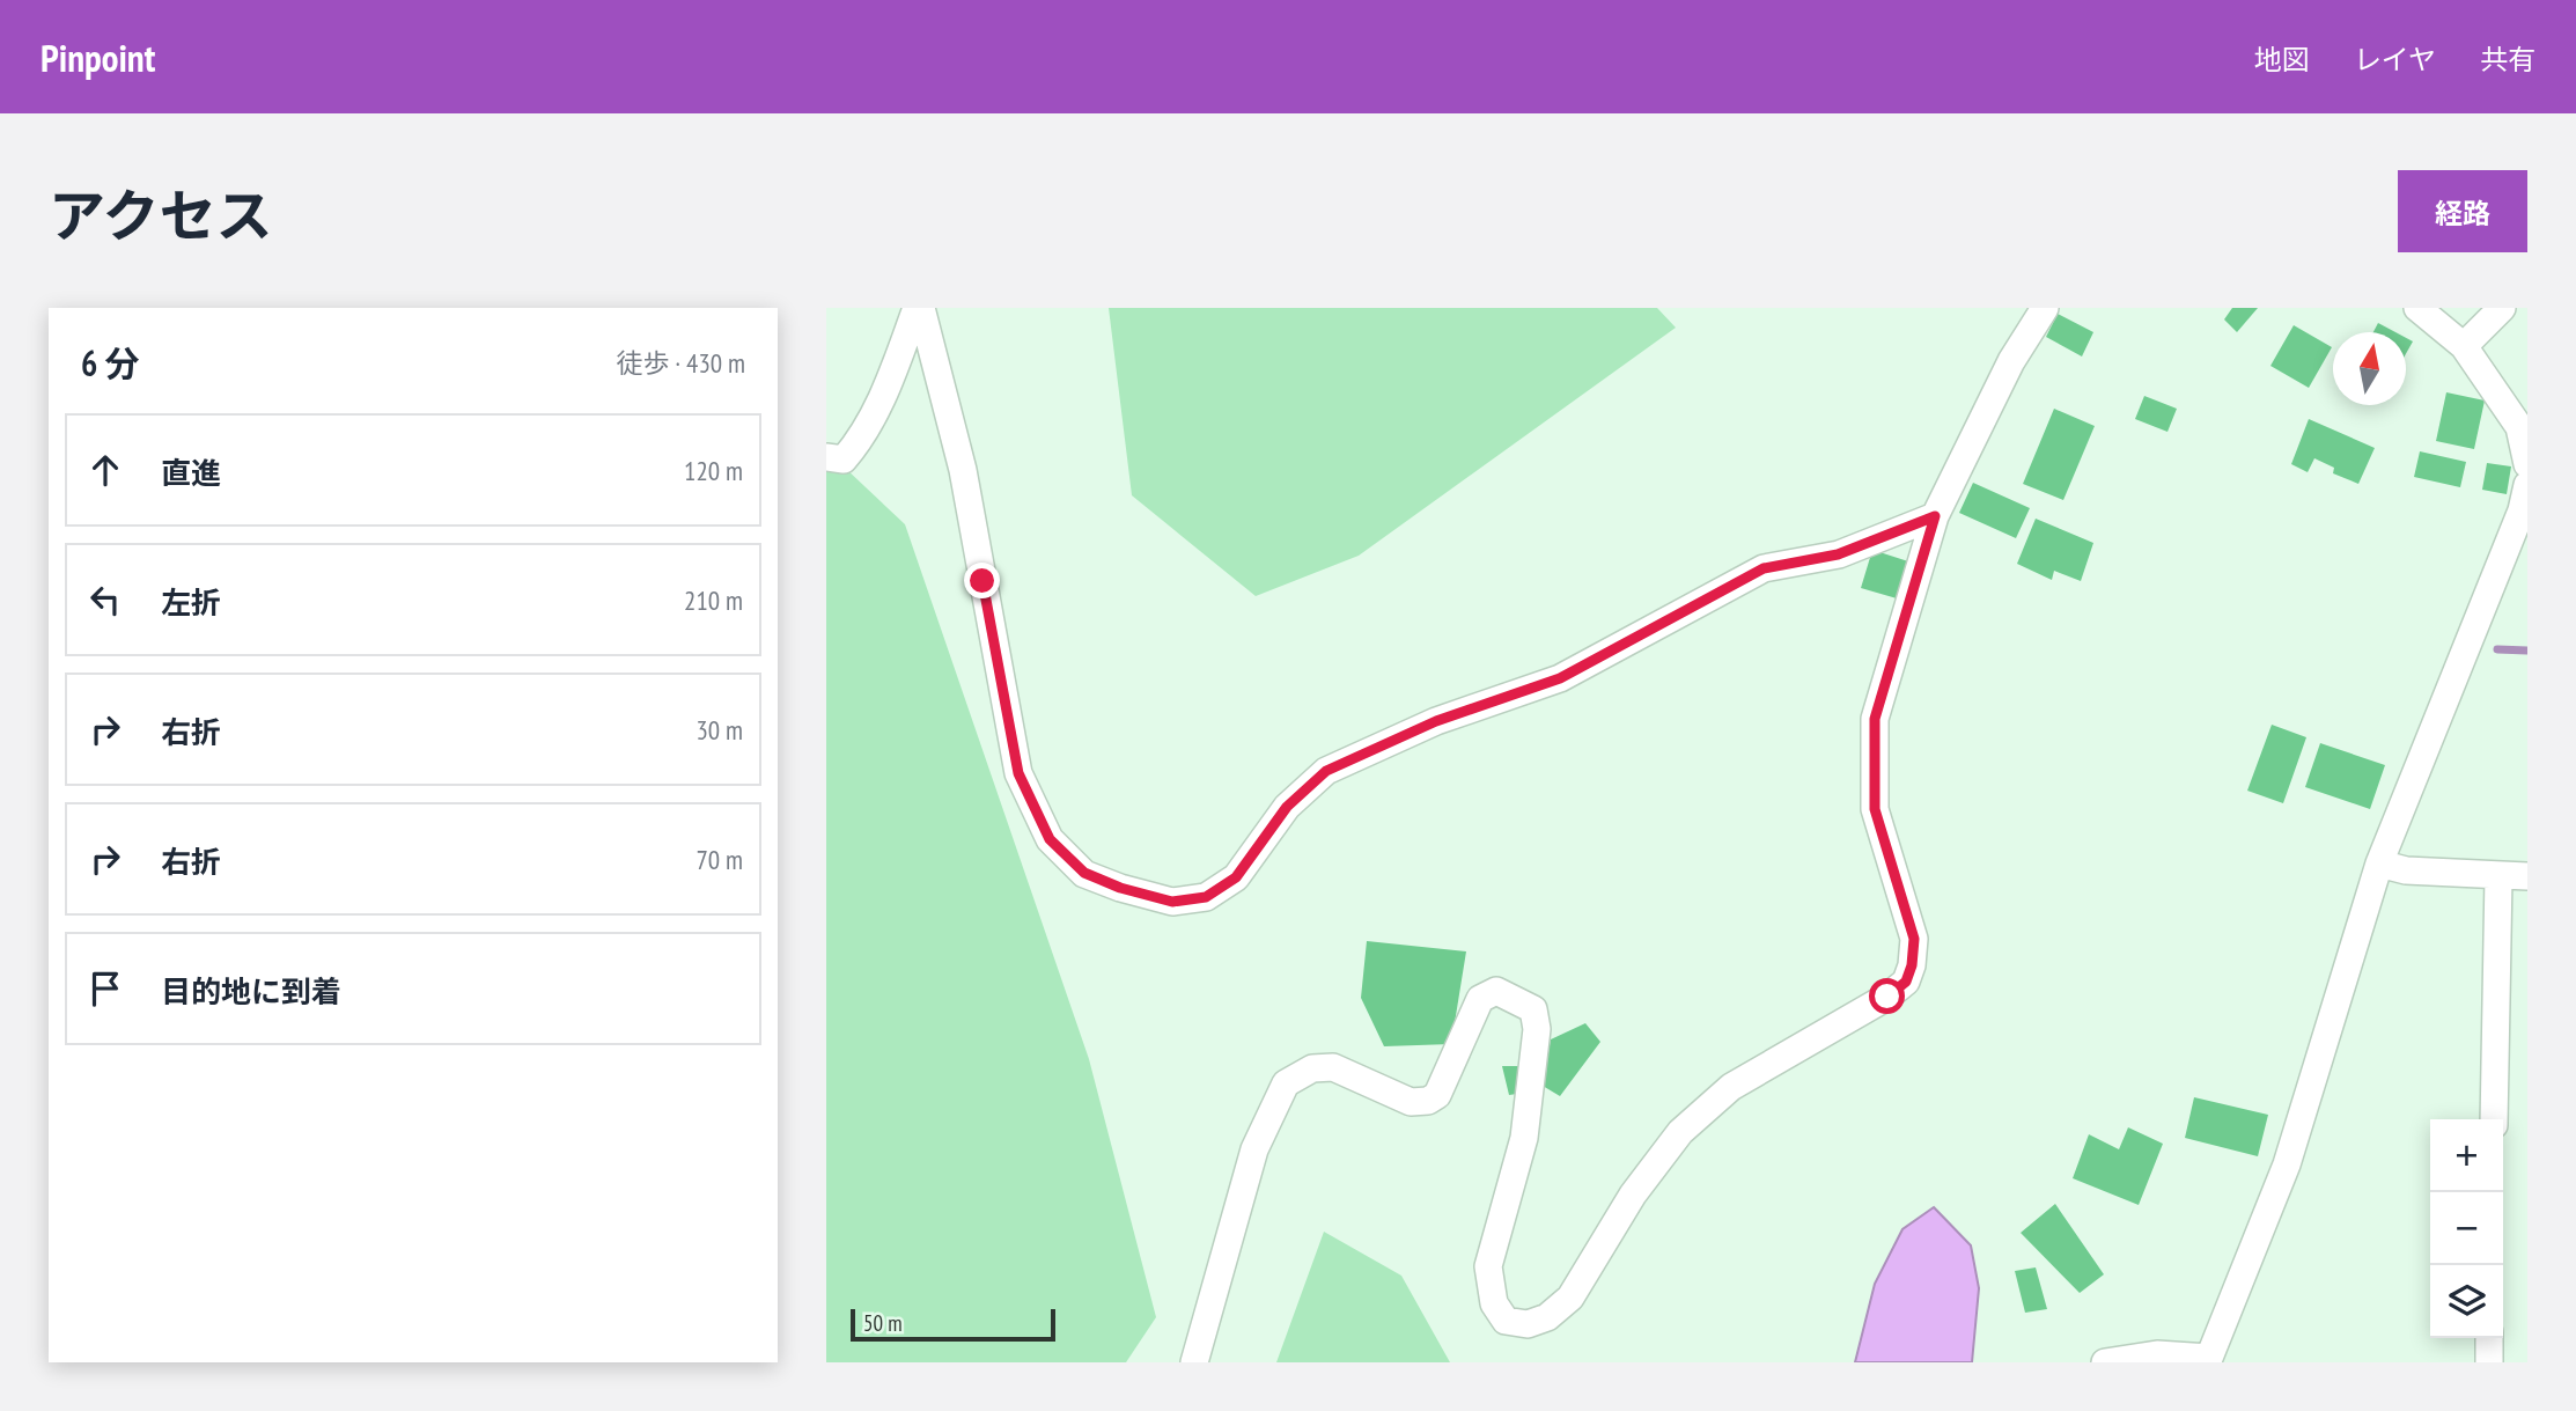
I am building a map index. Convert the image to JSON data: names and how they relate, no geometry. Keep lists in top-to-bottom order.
{
  "scale_bar": "50 m",
  "north": "top",
  "page": {
    "header": "Pinpoint",
    "nav": ["地図", "レイヤ", "共有"],
    "title": "アクセス",
    "buttons": "経路",
    "heading": ["6 分", "徒歩 · 430 m"],
    "list": [
      ["直進", "120 m"],
      ["左折", "210 m"],
      ["右折", "30 m"],
      ["右折", "70 m"],
      "目的地に到着"
    ],
    "map_buttons": ["+", "−"],
    "scale": "50 m"
  }
}
